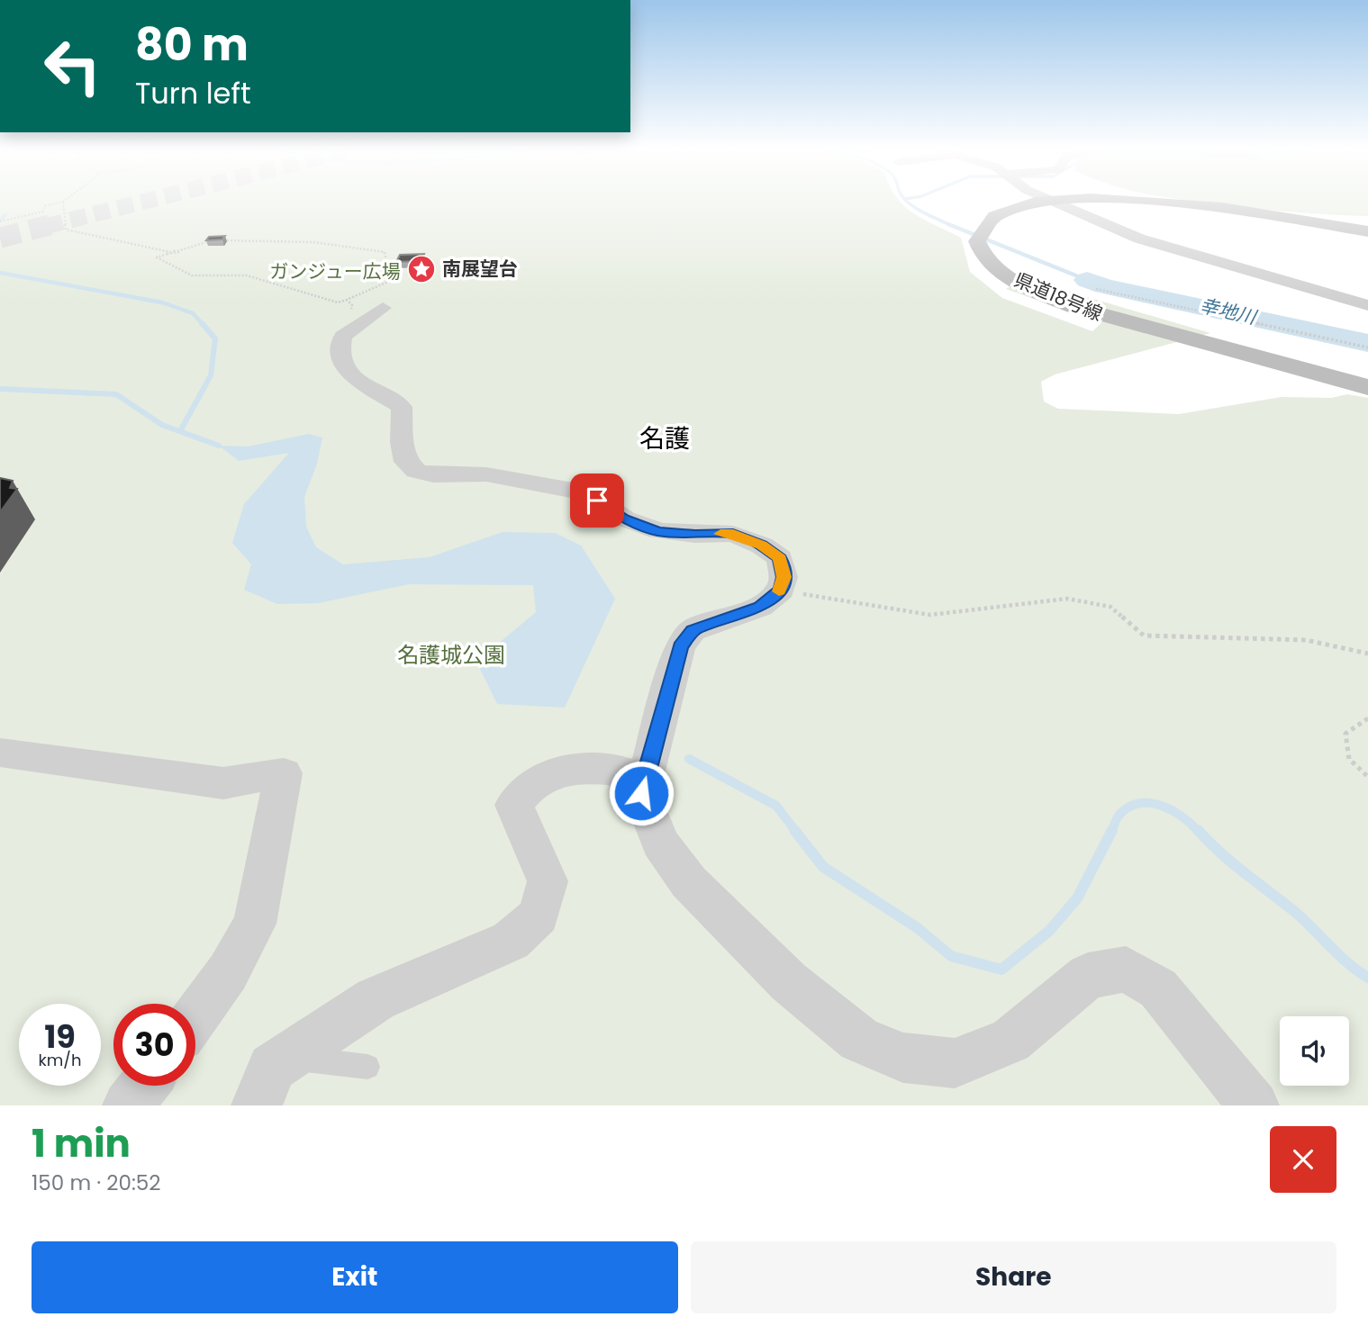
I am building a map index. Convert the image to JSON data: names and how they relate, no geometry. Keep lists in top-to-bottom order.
{
  "streets": {
    "main road": ["県道18号線"]
  },
  "districts": ["名護"],
  "water": ["幸地川"],
  "parks": ["ガンジュー広場", "名護城公園"],
  "places": {
    "place": ["南展望台"]
  },
  "page": {
    "turn": ["80 m", "Turn left"],
    "speed": "19 km/h",
    "limit": "30",
    "heading": ["1 min", "150 m · 20:52"],
    "buttons": ["Exit", "Share"]
  }
}
